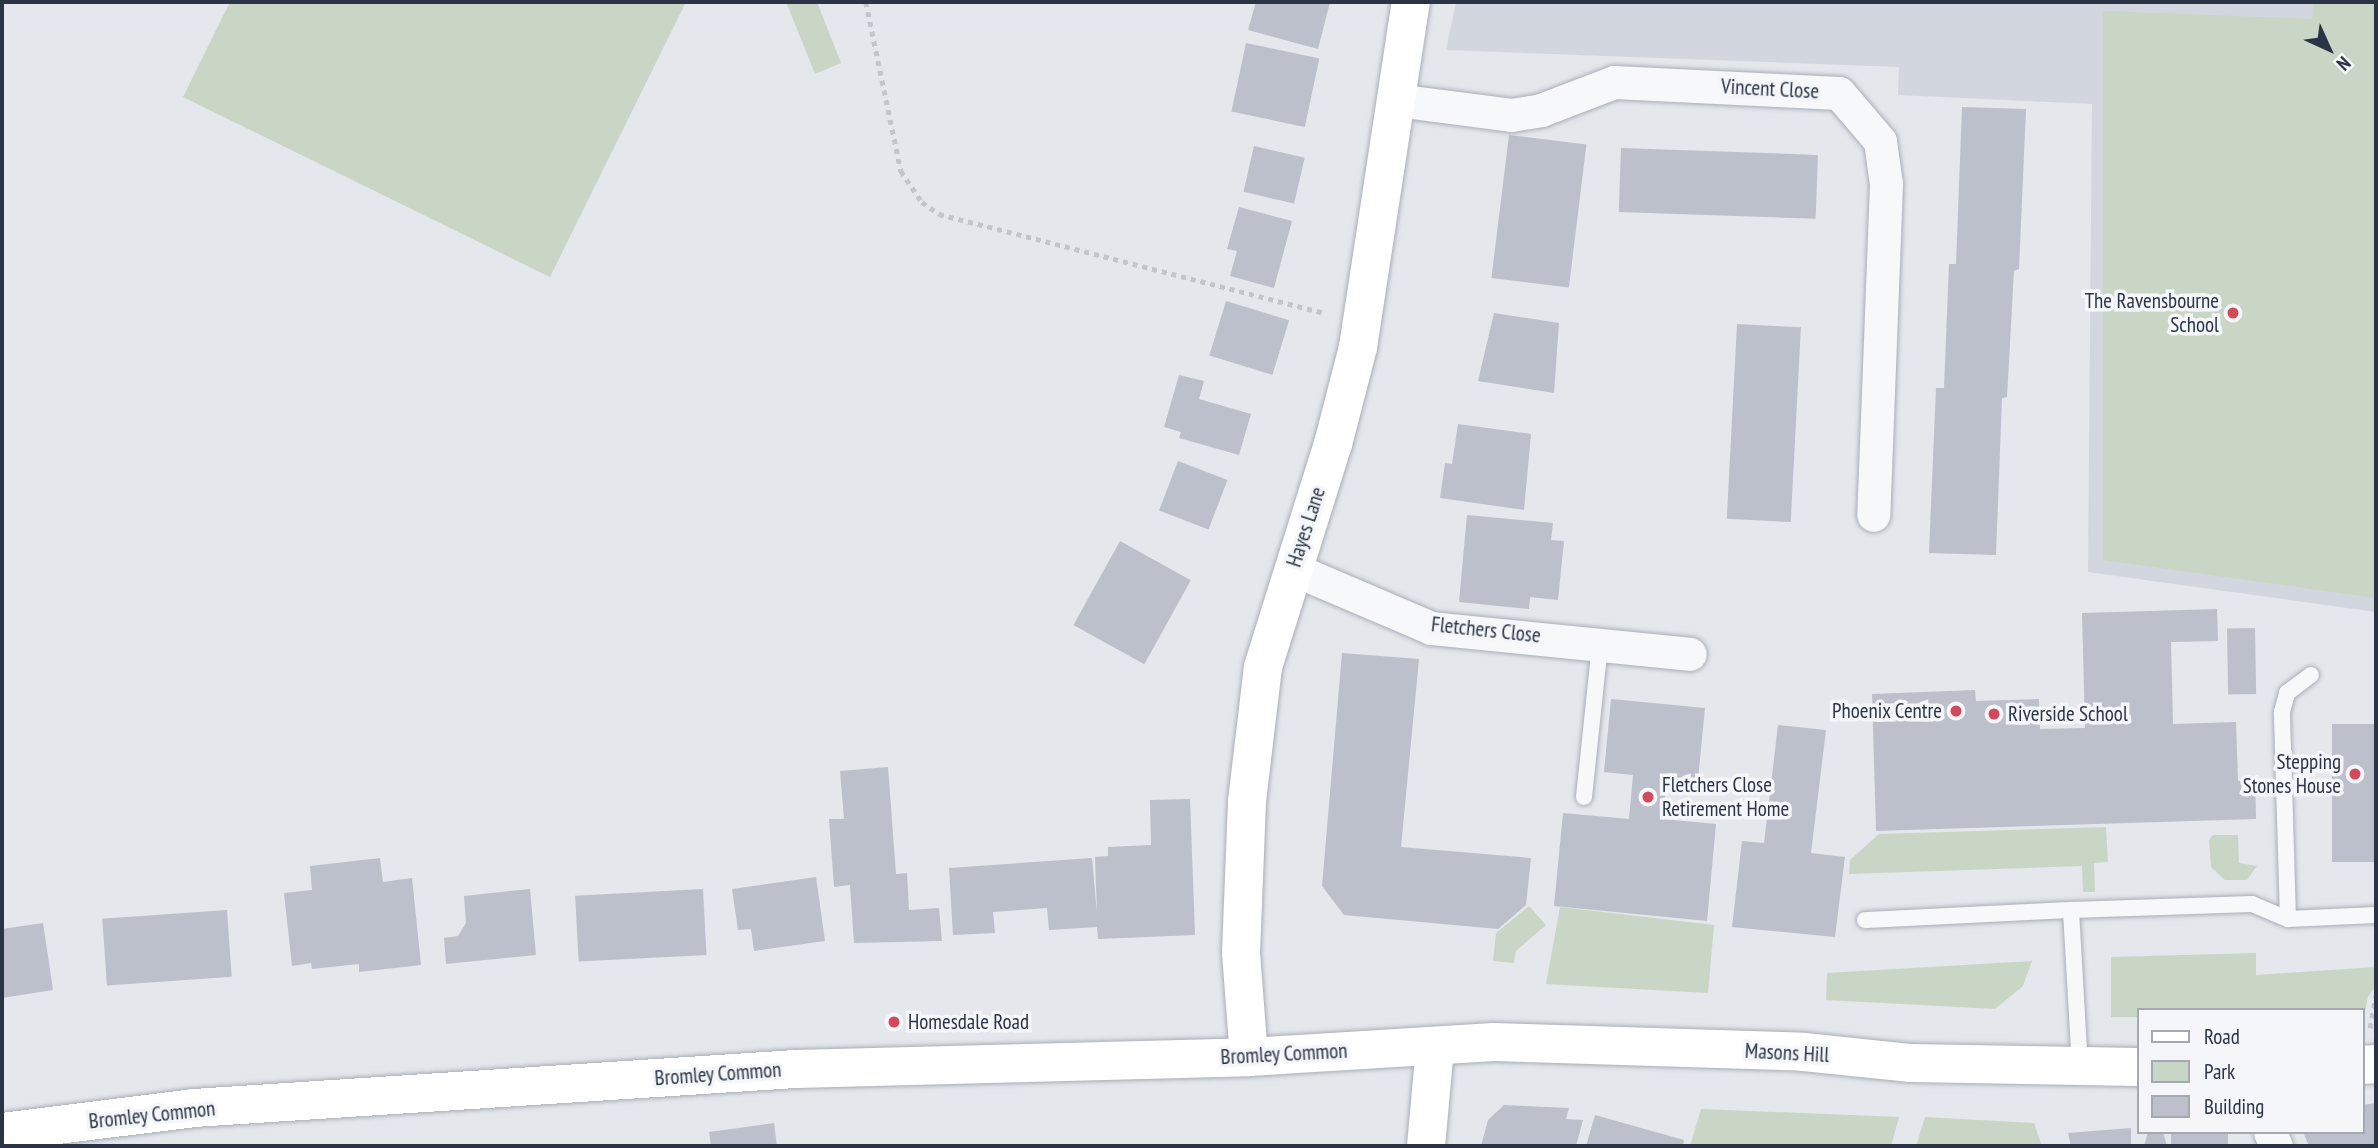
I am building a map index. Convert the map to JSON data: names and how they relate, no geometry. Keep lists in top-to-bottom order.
{
  "streets": {
    "main road": ["Hayes Lane", "Masons Hill", "Bromley Common"],
    "street": ["Vincent Close", "Fletchers Close"]
  },
  "crossings": [
    ["Vincent Close", "Hayes Lane"],
    ["Hayes Lane", "Fletchers Close"],
    ["Hayes Lane", "Bromley Common"],
    ["Masons Hill", "Bromley Common"]
  ],
  "places": [
    "The Ravensbourne School",
    "Phoenix Centre",
    "Riverside School",
    "Stepping Stones House",
    "Fletchers Close Retirement Home",
    "Homesdale Road"
  ],
  "legend": ["Road", "Park", "Building"],
  "north": "bottom right"
}
